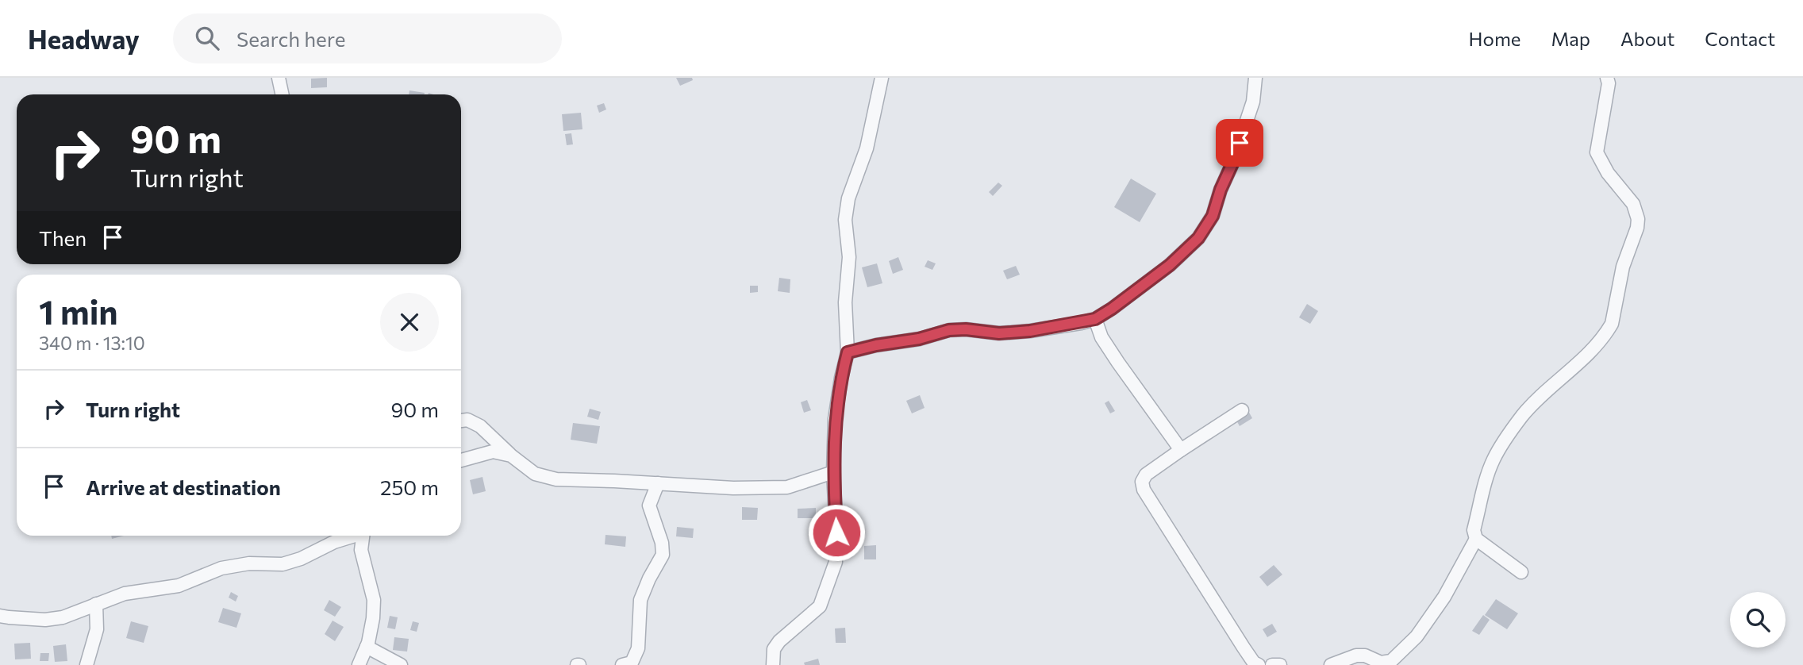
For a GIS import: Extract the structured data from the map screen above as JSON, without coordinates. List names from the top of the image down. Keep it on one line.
{"page":{"header":"Headway","search":"Search here","nav":["Home","Map","About","Contact"],"turn":["90 m","Turn right"],"then":"Then","heading":["1 min","340 m · 13:10"],"list":[{"name":"Turn right","value":"90 m"},{"name":"Arrive at destination","value":"250 m"}]}}
